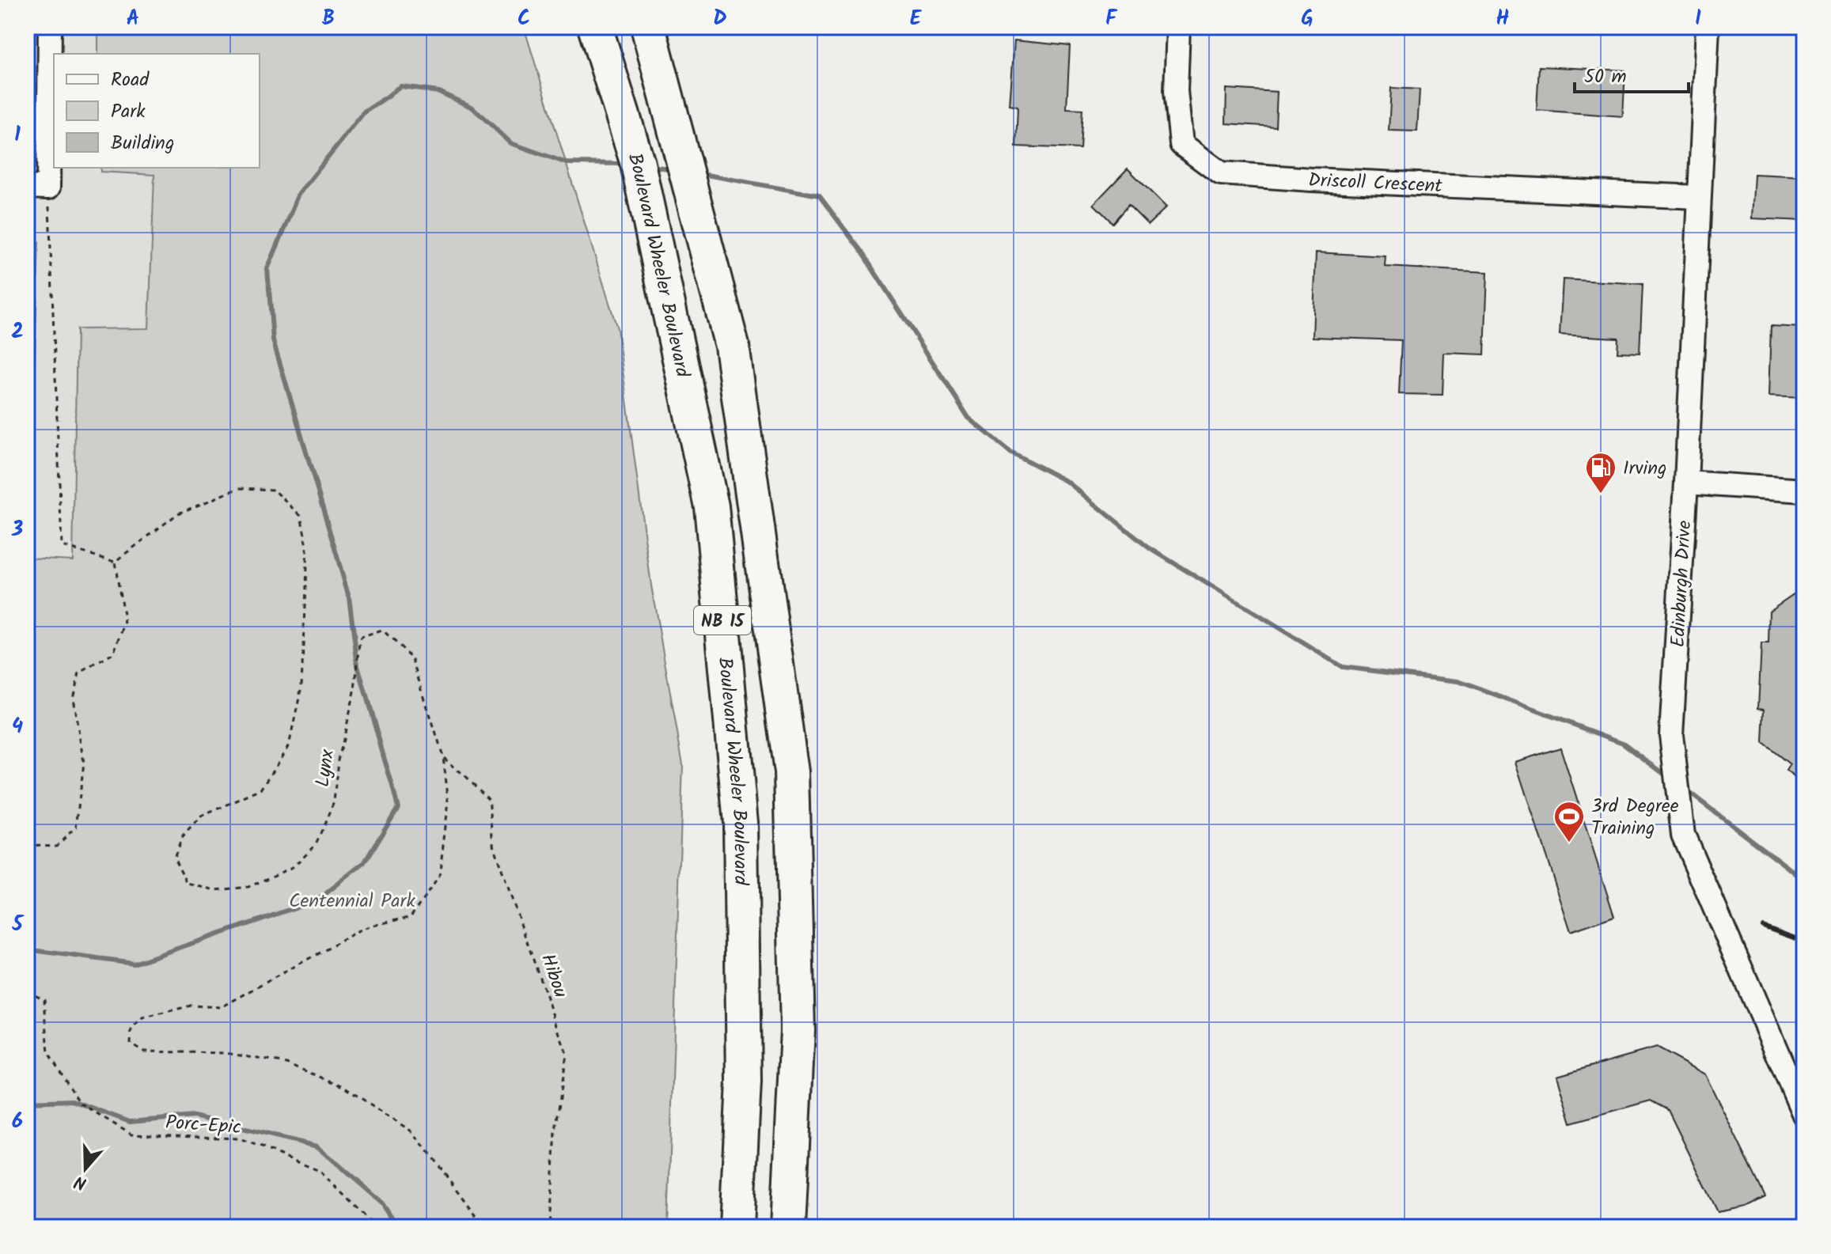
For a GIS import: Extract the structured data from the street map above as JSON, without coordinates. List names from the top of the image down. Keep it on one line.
{"streets":{"highway":["Boulevard Wheeler Boulevard","NB 15"],"street":["Driscoll Crescent","Edinburgh Drive"],"path":["Lynx","Hibou","Porc-Epic"]},"crossings":[["Driscoll Crescent","Edinburgh Drive"],["Lynx","Hibou"]],"parks":["Centennial Park"],"places":{"fuel station":["Irving"],"sports":["3rd Degree Training"]},"legend":["Road","Park","Building"],"scale_bar":"50 m","north":"bottom","grid":{"columns":["A","B","C","D","E","F","G","H","I"],"rows":["1","2","3","4","5","6"]}}
